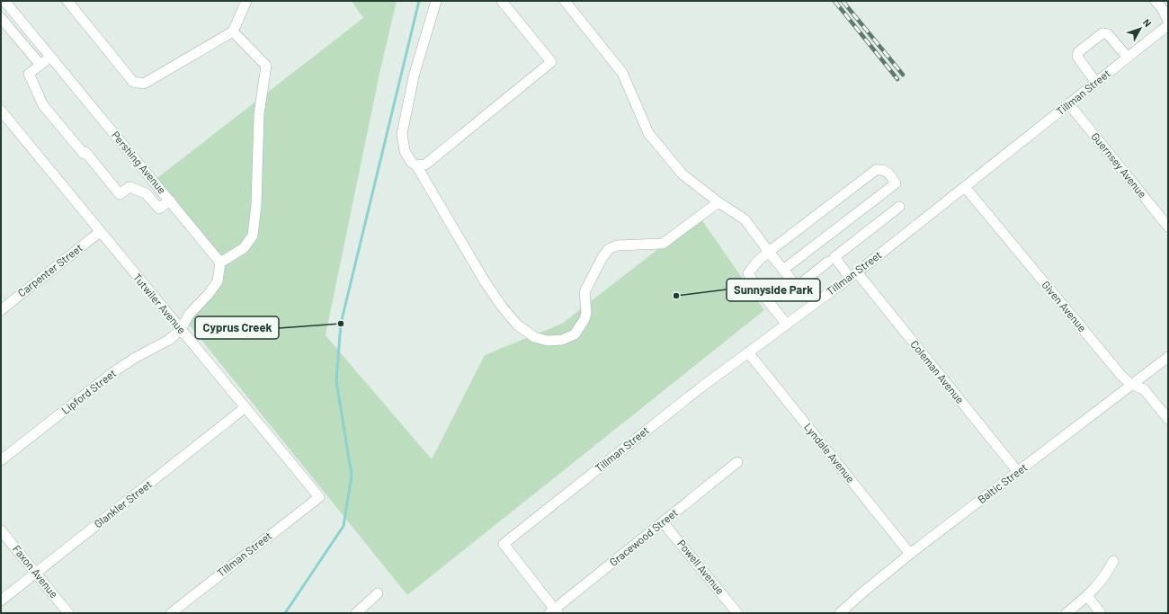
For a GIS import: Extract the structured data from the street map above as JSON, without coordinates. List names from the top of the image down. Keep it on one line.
{"streets":{"street":["Tillman Street","Pershing Avenue","Guernsey Avenue","Carpenter Street","Tutwiler Avenue","Given Avenue","Coleman Avenue","Lipford Street","Lyndale Avenue","Baltic Street","Glankler Street","Gracewood Street","Powell Avenue","Faxon Avenue"]},"crossings":[["Tillman Street","Guernsey Avenue"],["Tillman Street","Tutwiler Avenue"],["Tillman Street","Given Avenue"],["Tillman Street","Coleman Avenue"],["Tillman Street","Lyndale Avenue"],["Tillman Street","Gracewood Street"],["Carpenter Street","Tutwiler Avenue"],["Tutwiler Avenue","Lipford Street"],["Tutwiler Avenue","Glankler Street"],["Given Avenue","Baltic Street"],["Coleman Avenue","Baltic Street"],["Lyndale Avenue","Baltic Street"],["Glankler Street","Faxon Avenue"],["Gracewood Street","Powell Avenue"]],"places":["Sunnyside Park","Cyprus Creek"],"north":"top right"}
